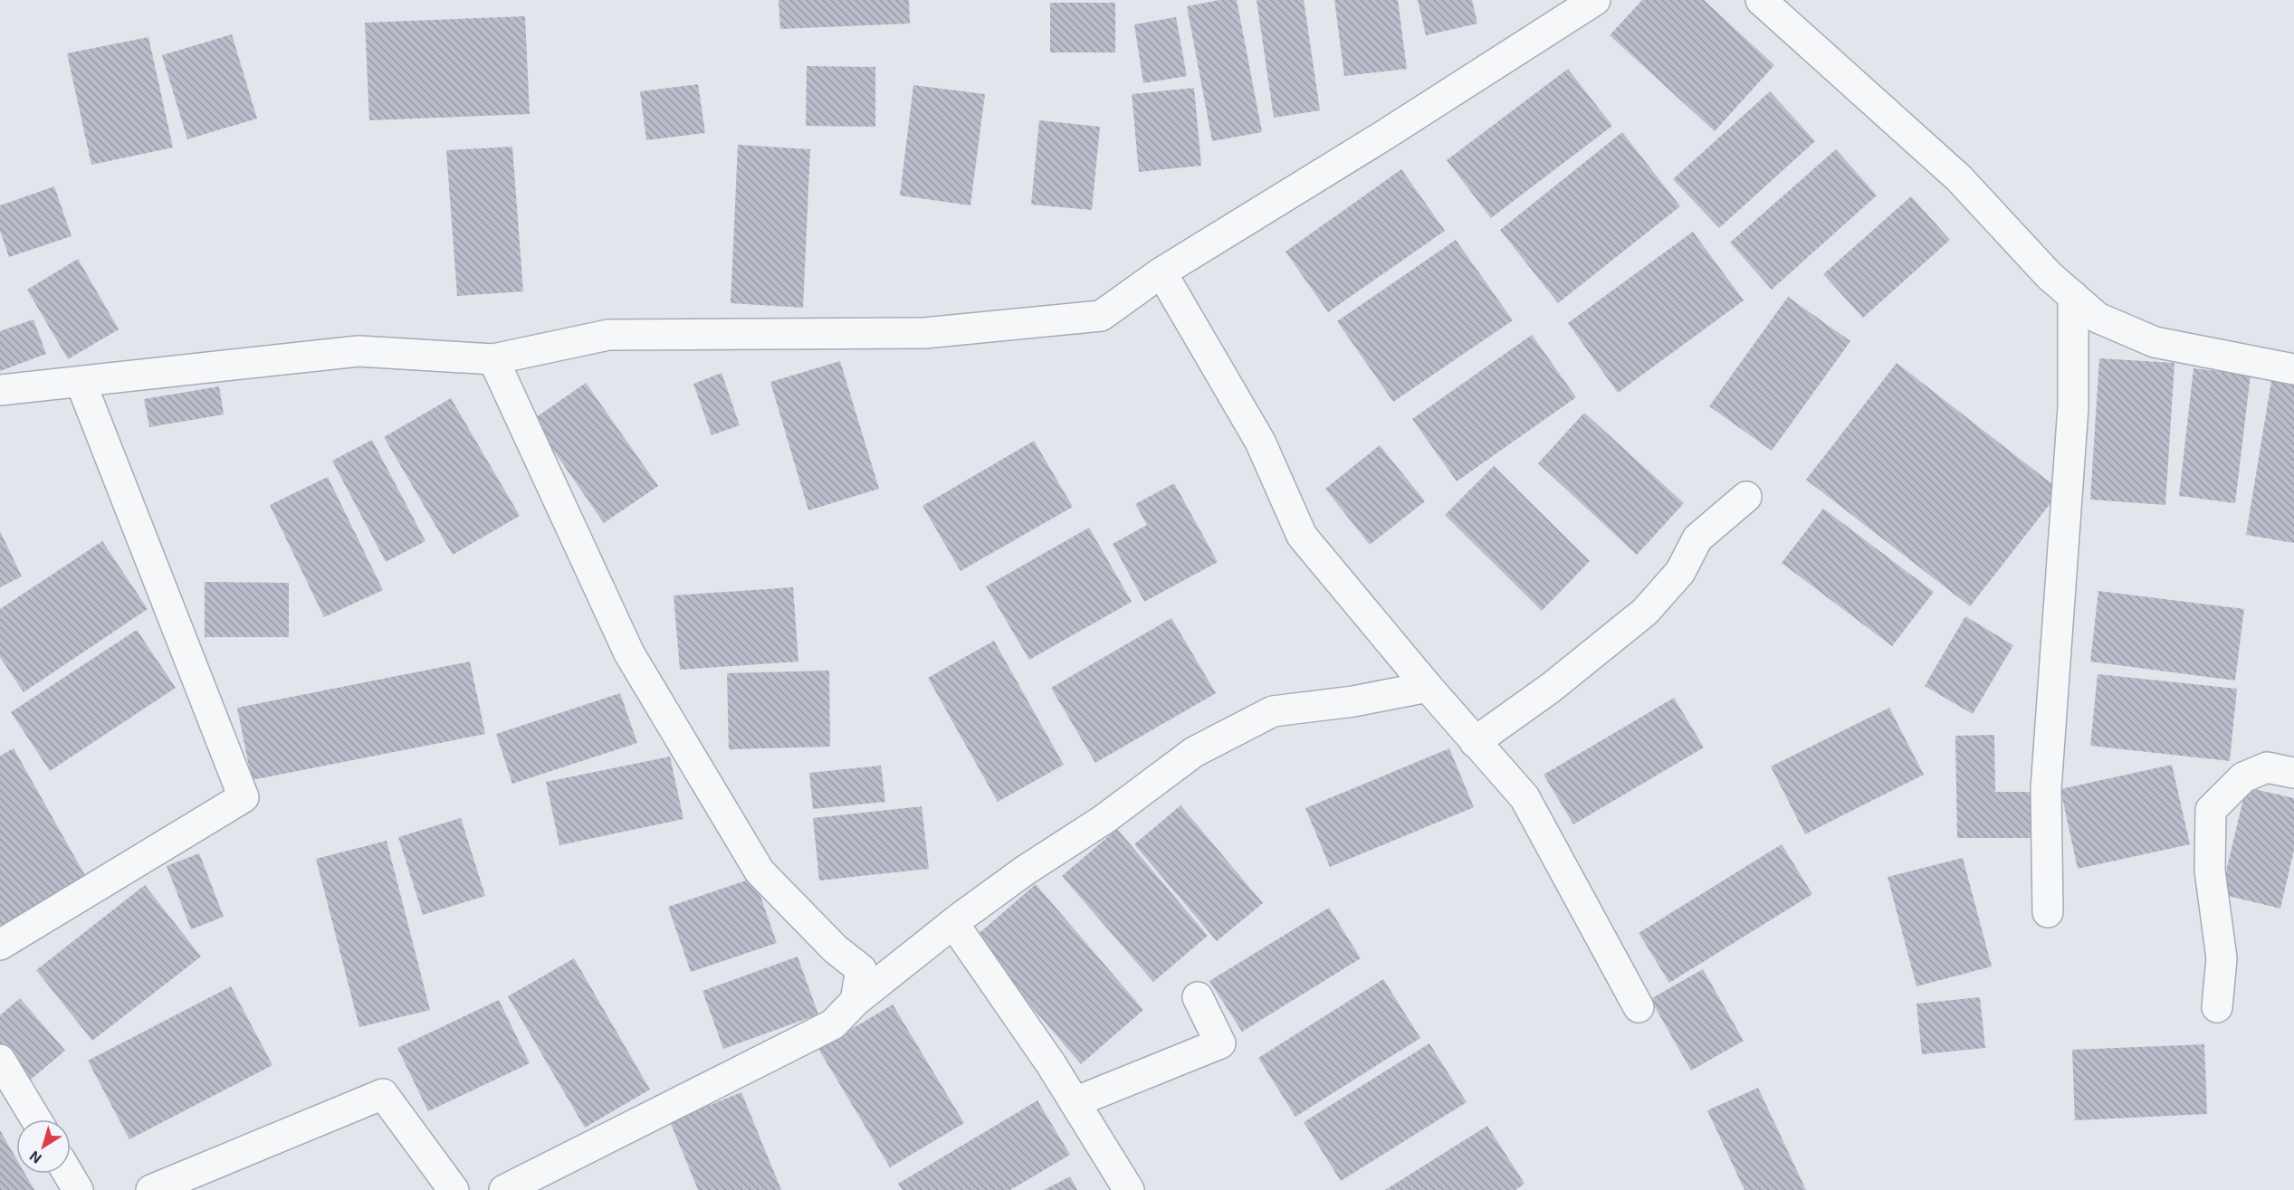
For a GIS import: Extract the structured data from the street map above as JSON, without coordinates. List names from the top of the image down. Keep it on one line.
{"north":"bottom left"}
